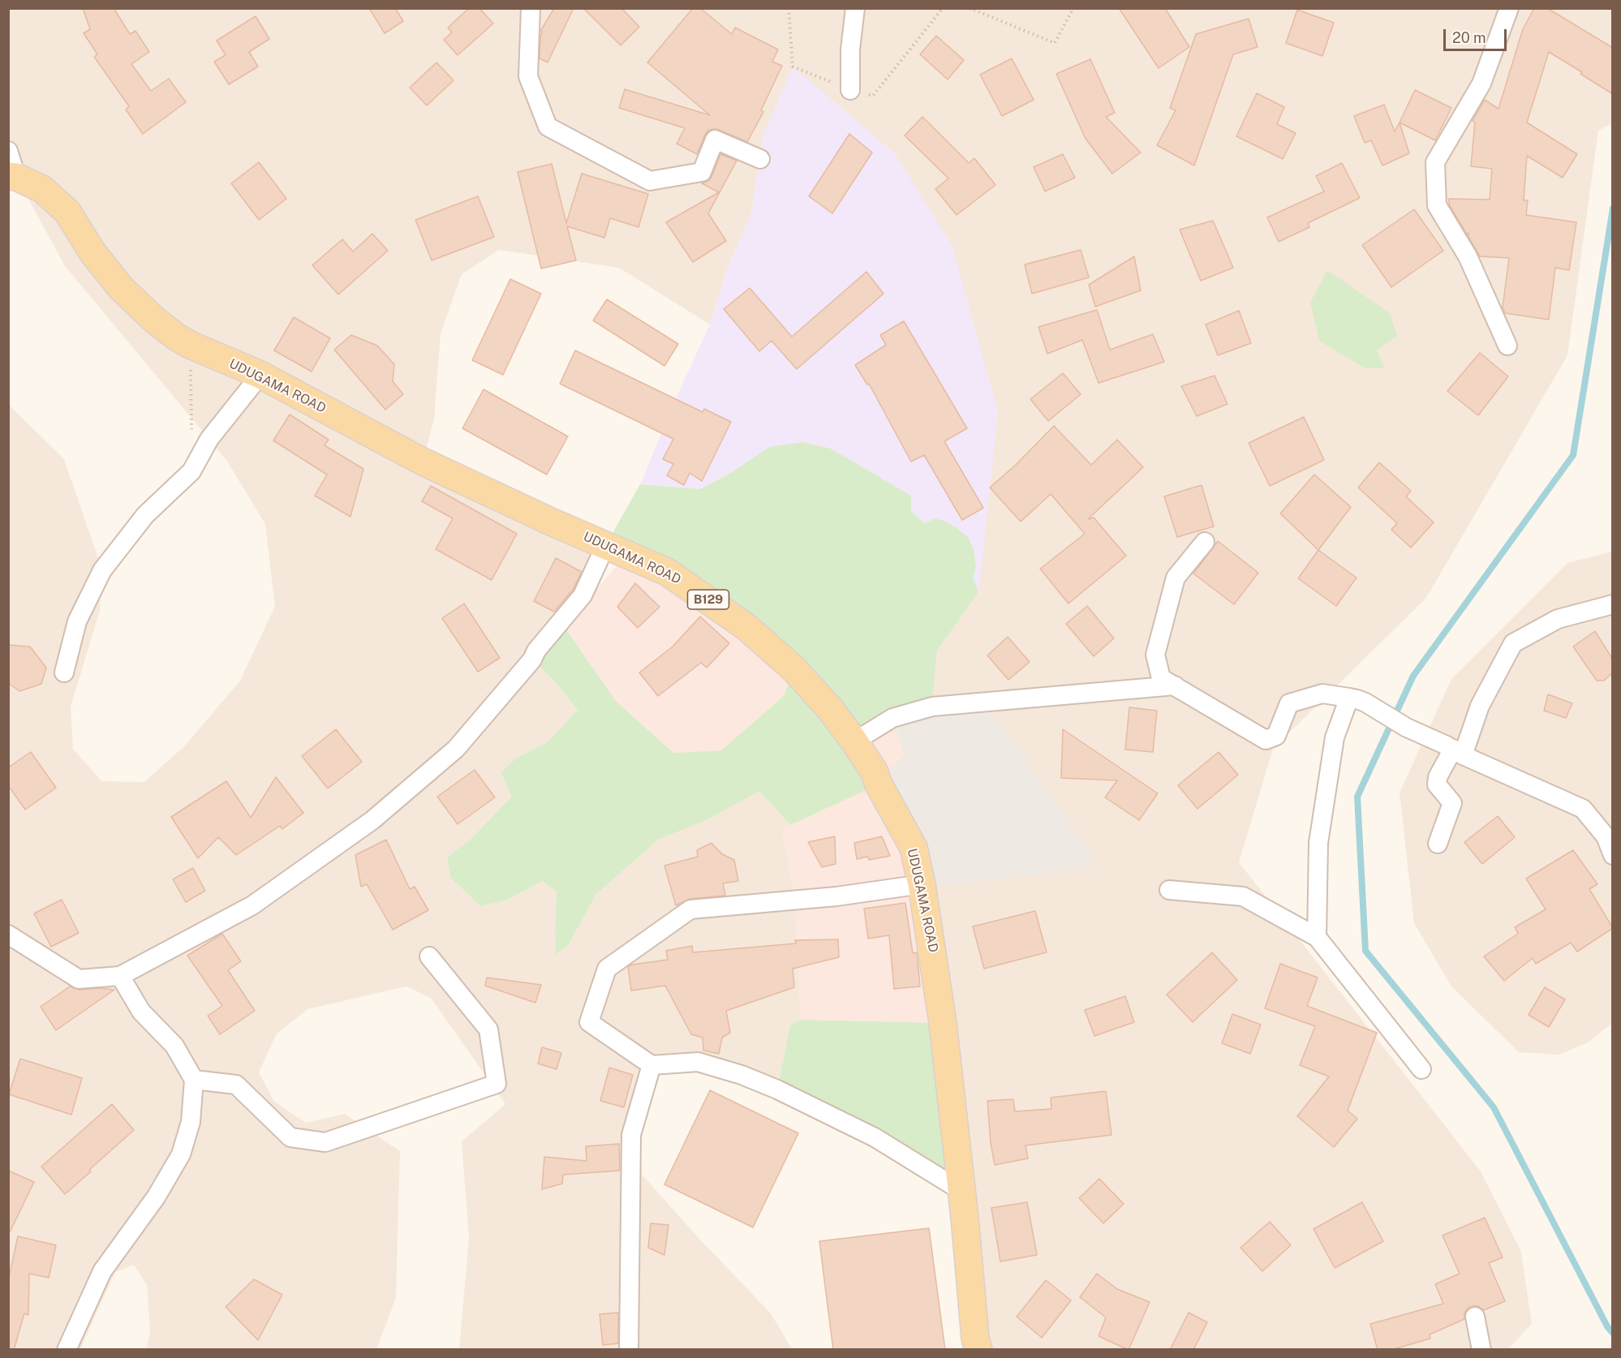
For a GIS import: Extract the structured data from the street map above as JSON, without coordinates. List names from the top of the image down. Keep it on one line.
{"streets":{"main road":["UDUGAMA ROAD","B129"]},"scale_bar":"20 m"}
